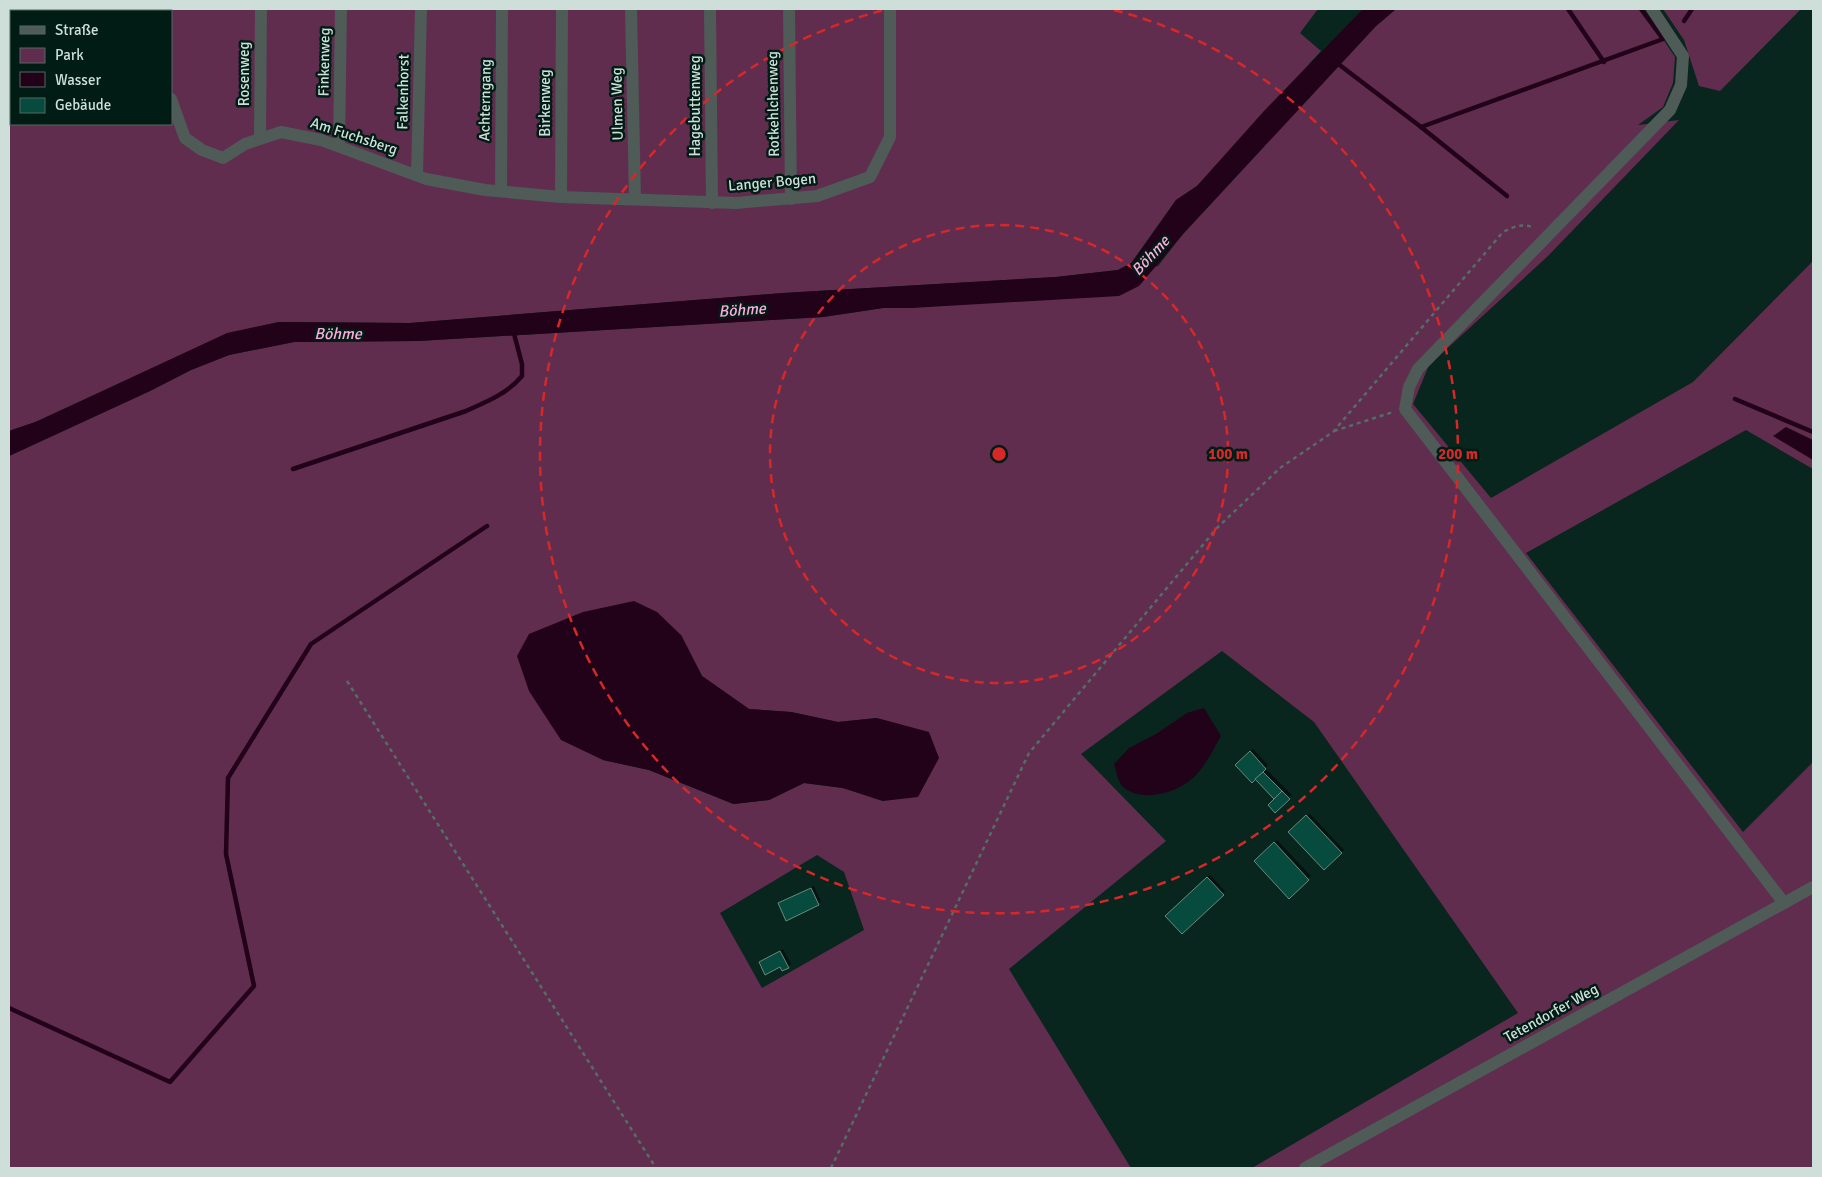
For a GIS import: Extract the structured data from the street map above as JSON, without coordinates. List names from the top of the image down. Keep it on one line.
{"streets":{"street":["Finkenweg","Rosenweg","Falkenhorst","Achterngang","Birkenweg","Ulmen Weg","Rotkehlchenweg","Hagebuttenweg","Am Fuchsberg","Langer Bogen","Tetendorfer Weg"]},"crossings":[["Finkenweg","Am Fuchsberg"],["Rosenweg","Am Fuchsberg"],["Falkenhorst","Am Fuchsberg"],["Achterngang","Am Fuchsberg"],["Birkenweg","Am Fuchsberg"],["Birkenweg","Langer Bogen"],["Ulmen Weg","Langer Bogen"],["Rotkehlchenweg","Langer Bogen"],["Hagebuttenweg","Langer Bogen"],["Am Fuchsberg","Langer Bogen"]],"water":["Böhme"],"legend":["Straße","Park","Wasser","Gebäude"],"rings":["100 m","200 m"]}
